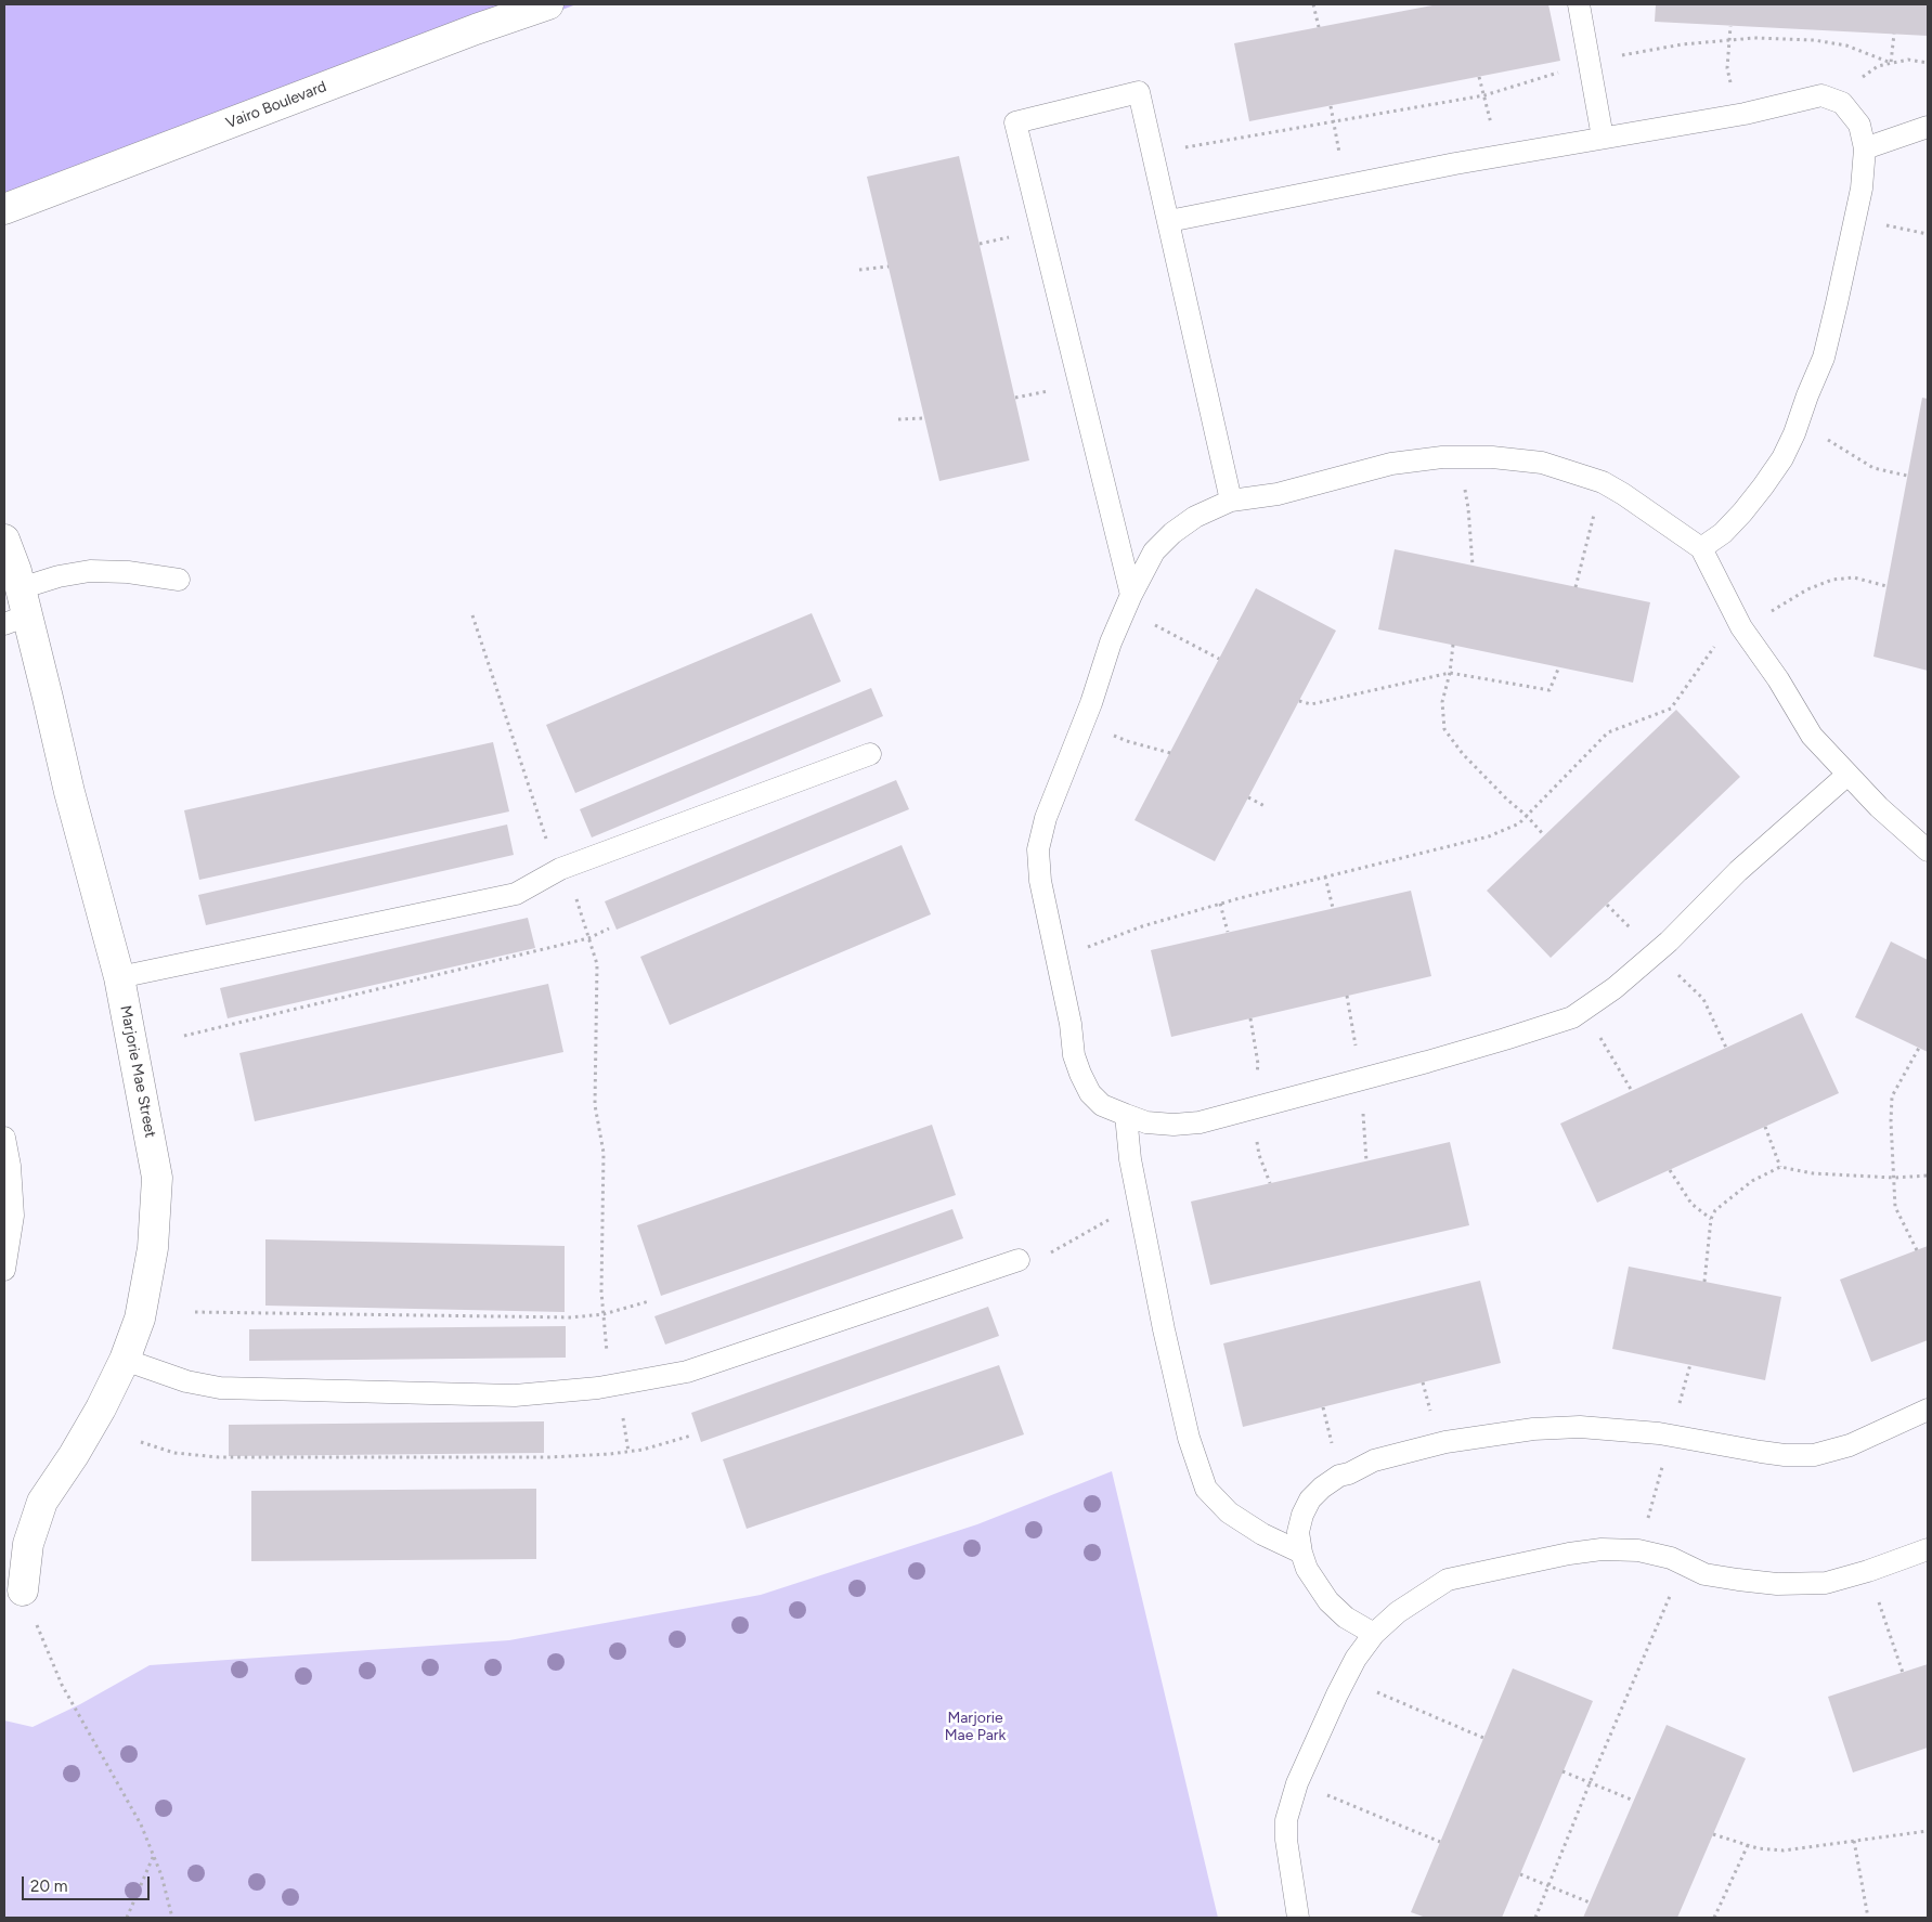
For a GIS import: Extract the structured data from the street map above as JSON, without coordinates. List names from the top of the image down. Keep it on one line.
{"streets":{"street":["Vairo Boulevard","Marjorie Mae Street"]},"parks":["Marjorie Mae Park"],"scale_bar":"20 m"}
